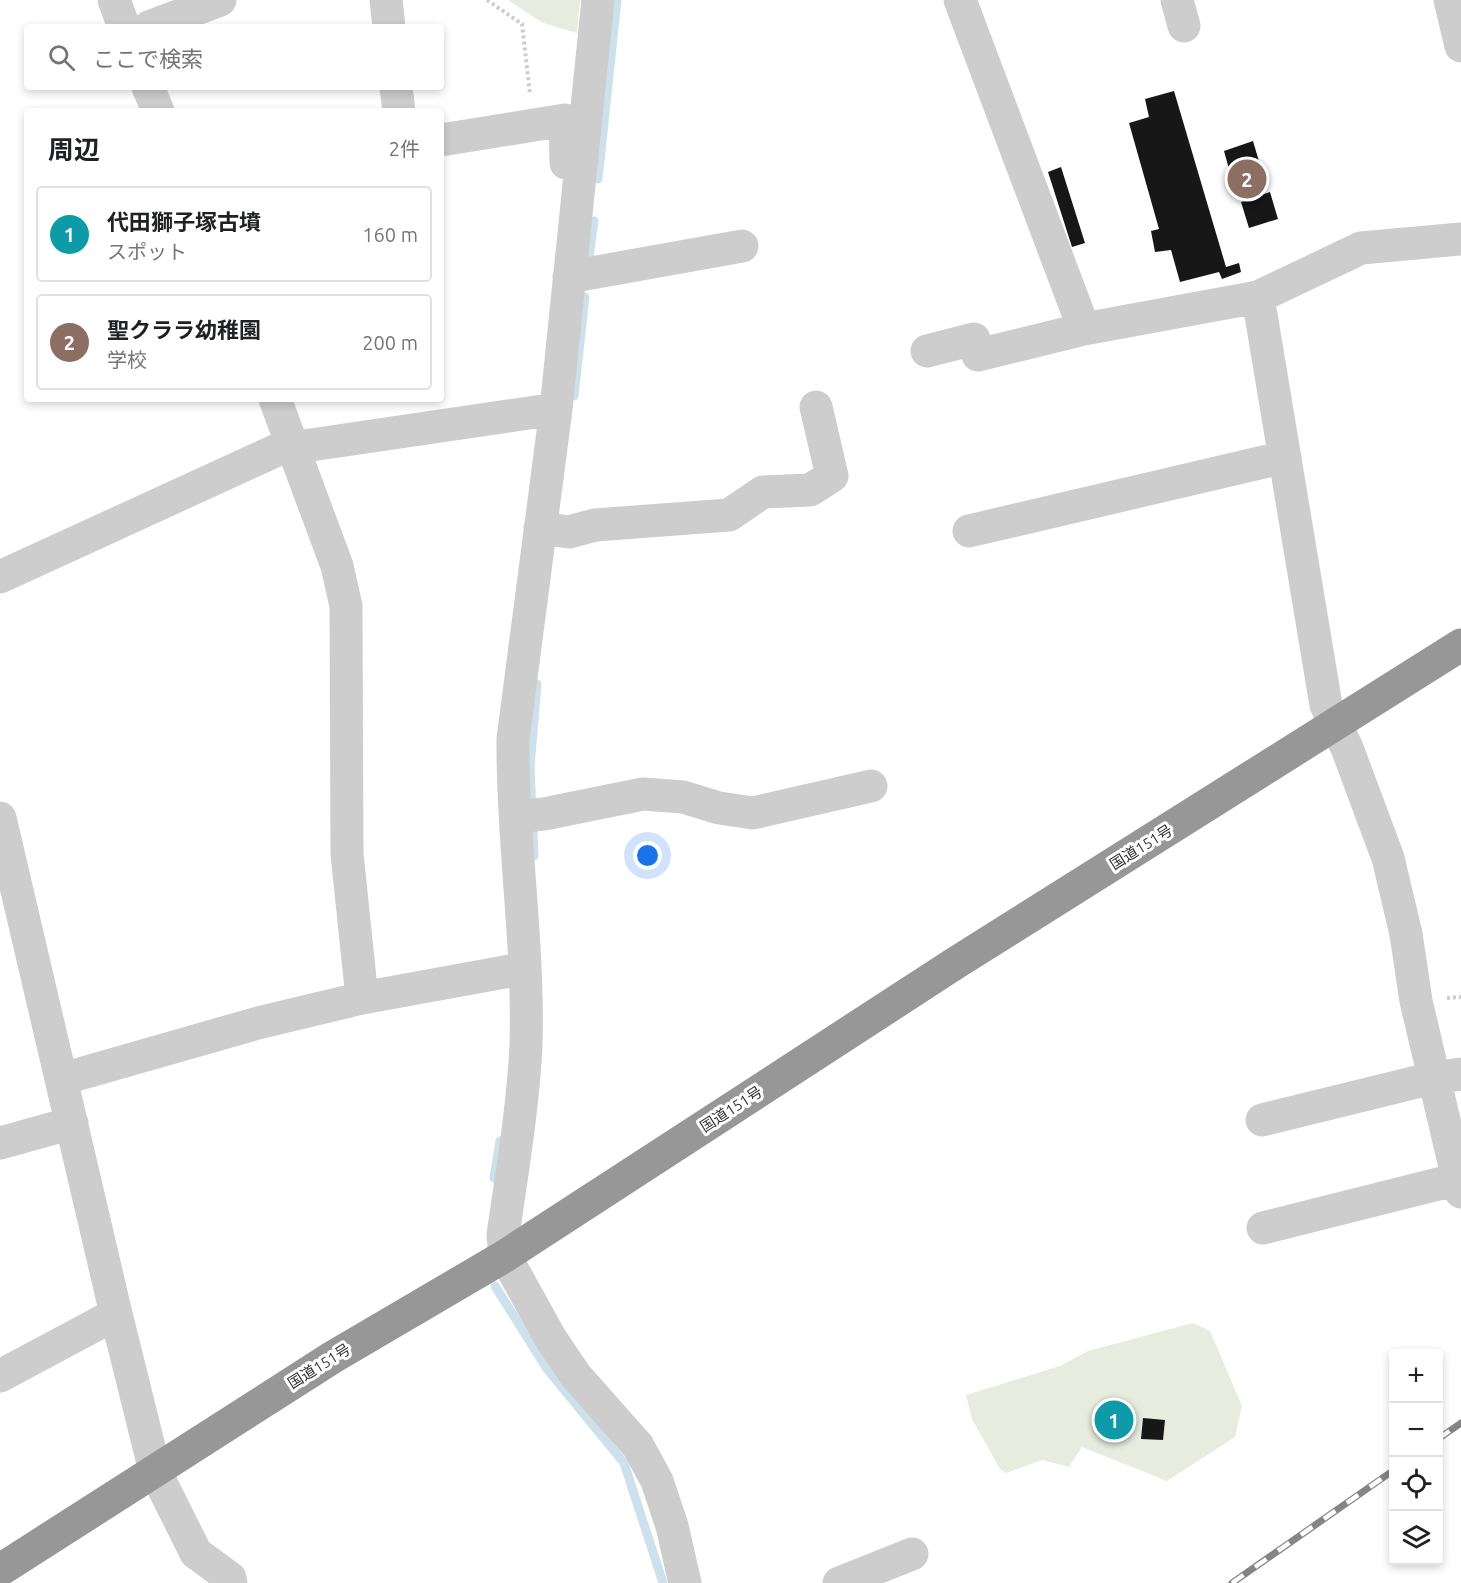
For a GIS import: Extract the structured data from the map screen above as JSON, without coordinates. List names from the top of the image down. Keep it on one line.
{"streets":{"highway":["国道151号"]},"page":{"search":"ここで検索","heading":["周辺","2件"],"pins":["2","1"],"list":[{"mark":"1","name":"代田獅子塚古墳","note":"スポット","value":"160 m"},{"mark":"2","name":"聖クララ幼稚園","note":"学校","value":"200 m"}],"map_buttons":["+","−"]}}
